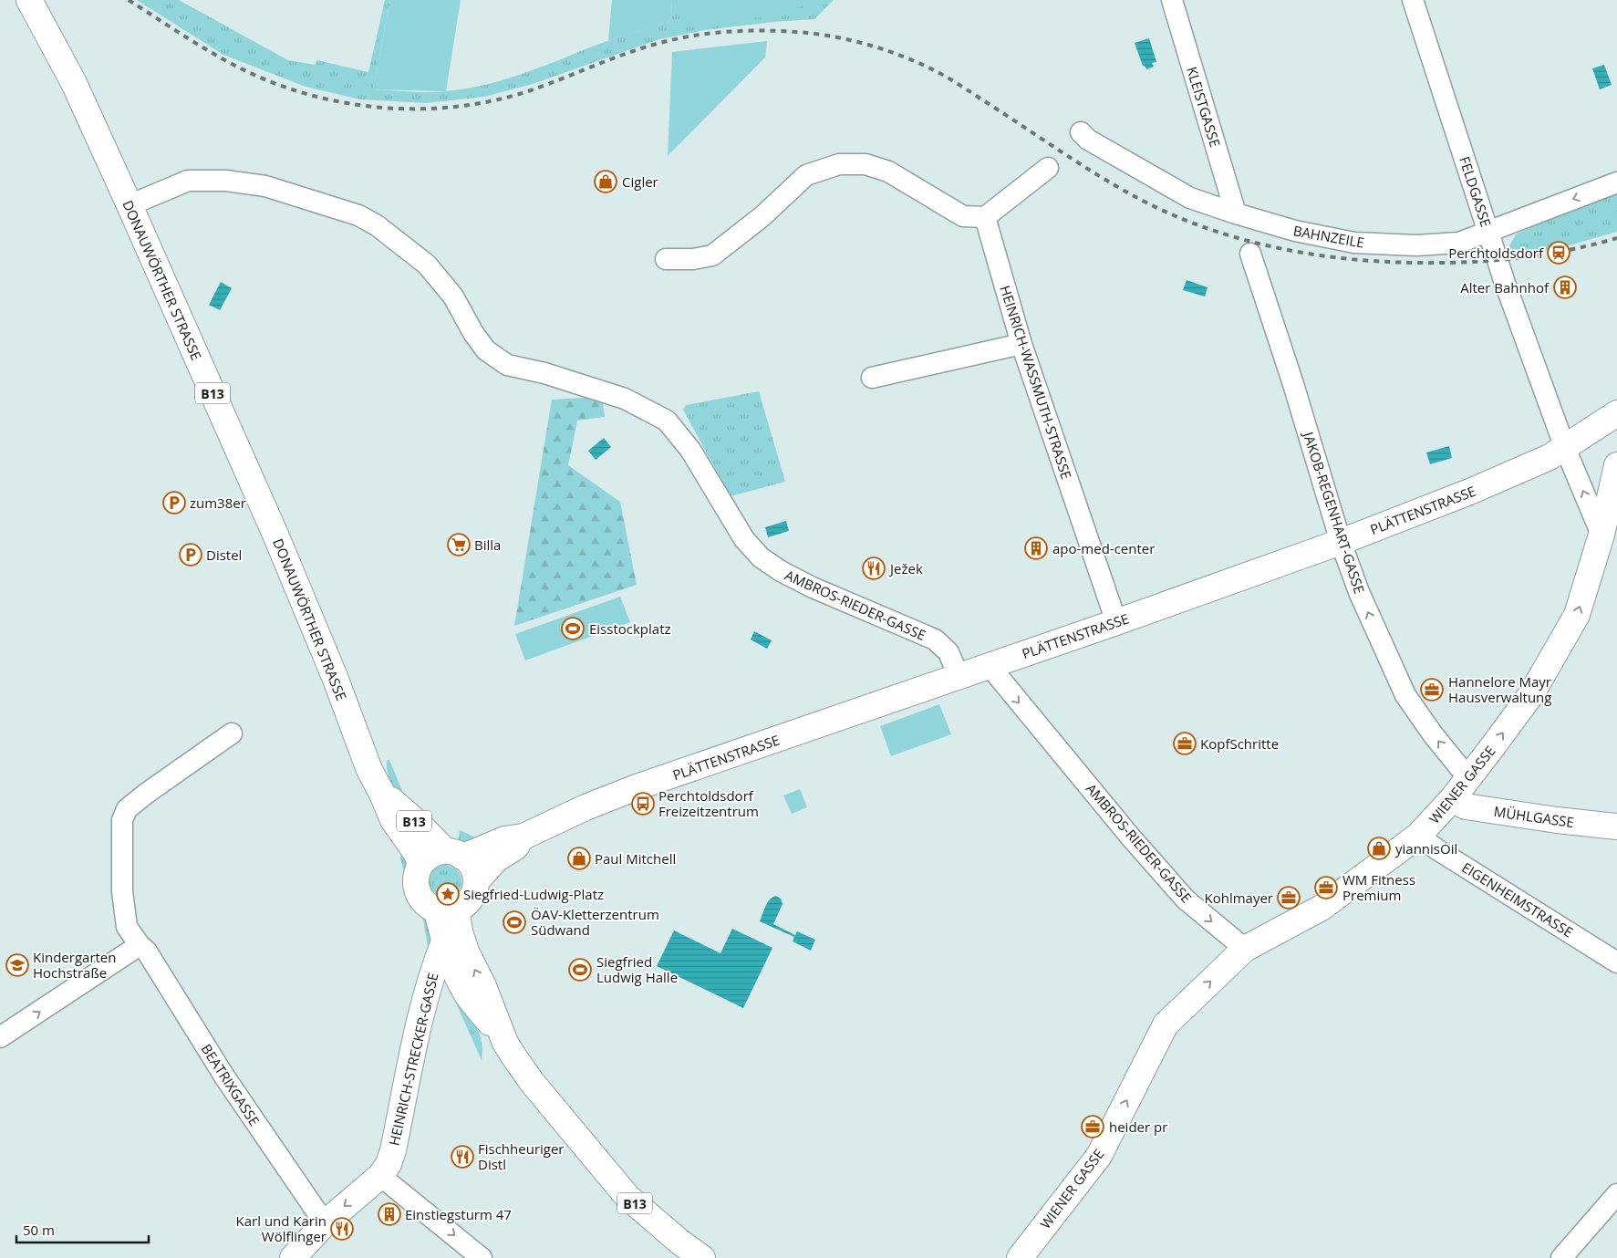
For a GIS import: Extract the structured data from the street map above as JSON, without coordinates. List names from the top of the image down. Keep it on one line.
{"streets":{"main road":["DONAUWÖRTHER STRASSE","B13","PLÄTTENSTRASSE","WIENER GASSE","MÜHLGASSE","HEINRICH-STRECKER-GASSE"],"street":["KLEISTGASSE","FELDGASSE","BAHNZEILE","HEINRICH-WASSMUTH-STRASSE","JAKOB-REGENHART-GASSE","AMBROS-RIEDER-GASSE","EIGENHEIMSTRASSE","BEATRIXGASSE"]},"crossings":[["KLEISTGASSE","BAHNZEILE"],["FELDGASSE","BAHNZEILE"],["FELDGASSE","PLÄTTENSTRASSE"],["FELDGASSE","WIENER GASSE"],["DONAUWÖRTHER STRASSE","B13"],["DONAUWÖRTHER STRASSE","PLÄTTENSTRASSE"],["DONAUWÖRTHER STRASSE","AMBROS-RIEDER-GASSE"],["HEINRICH-WASSMUTH-STRASSE","PLÄTTENSTRASSE"],["B13","PLÄTTENSTRASSE"],["B13","HEINRICH-STRECKER-GASSE"],["PLÄTTENSTRASSE","JAKOB-REGENHART-GASSE"],["PLÄTTENSTRASSE","AMBROS-RIEDER-GASSE"],["JAKOB-REGENHART-GASSE","WIENER GASSE"],["AMBROS-RIEDER-GASSE","WIENER GASSE"],["WIENER GASSE","MÜHLGASSE"],["WIENER GASSE","EIGENHEIMSTRASSE"]],"one_way":["JAKOB-REGENHART-GASSE","WIENER GASSE"],"places":{"shop":["Cigler","yiannisOil","Paul Mitchell"],"station":["Perchtoldsdorf"],"building":["Alter Bahnhof","apo-med-center","Einstiegsturm 47"],"parking":["zum38er","Distel"],"supermarket":["Billa"],"restaurant":["Ježek","Fischheuriger Distl","Karl und Karin Wölflinger"],"sports":["Eisstockplatz","ÖAV-Kletterzentrum Südwand","Siegfried Ludwig Halle"],"office":["Hannelore Mayr Hausverwaltung","KopfSchritte","WM Fitness Premium","Kohlmayer","heider pr"],"bus stop":["Perchtoldsdorf Freizeitzentrum"],"place":["Siegfried-Ludwig-Platz"],"school or university":["Kindergarten Hochstraße"]},"scale_bar":"50 m"}
